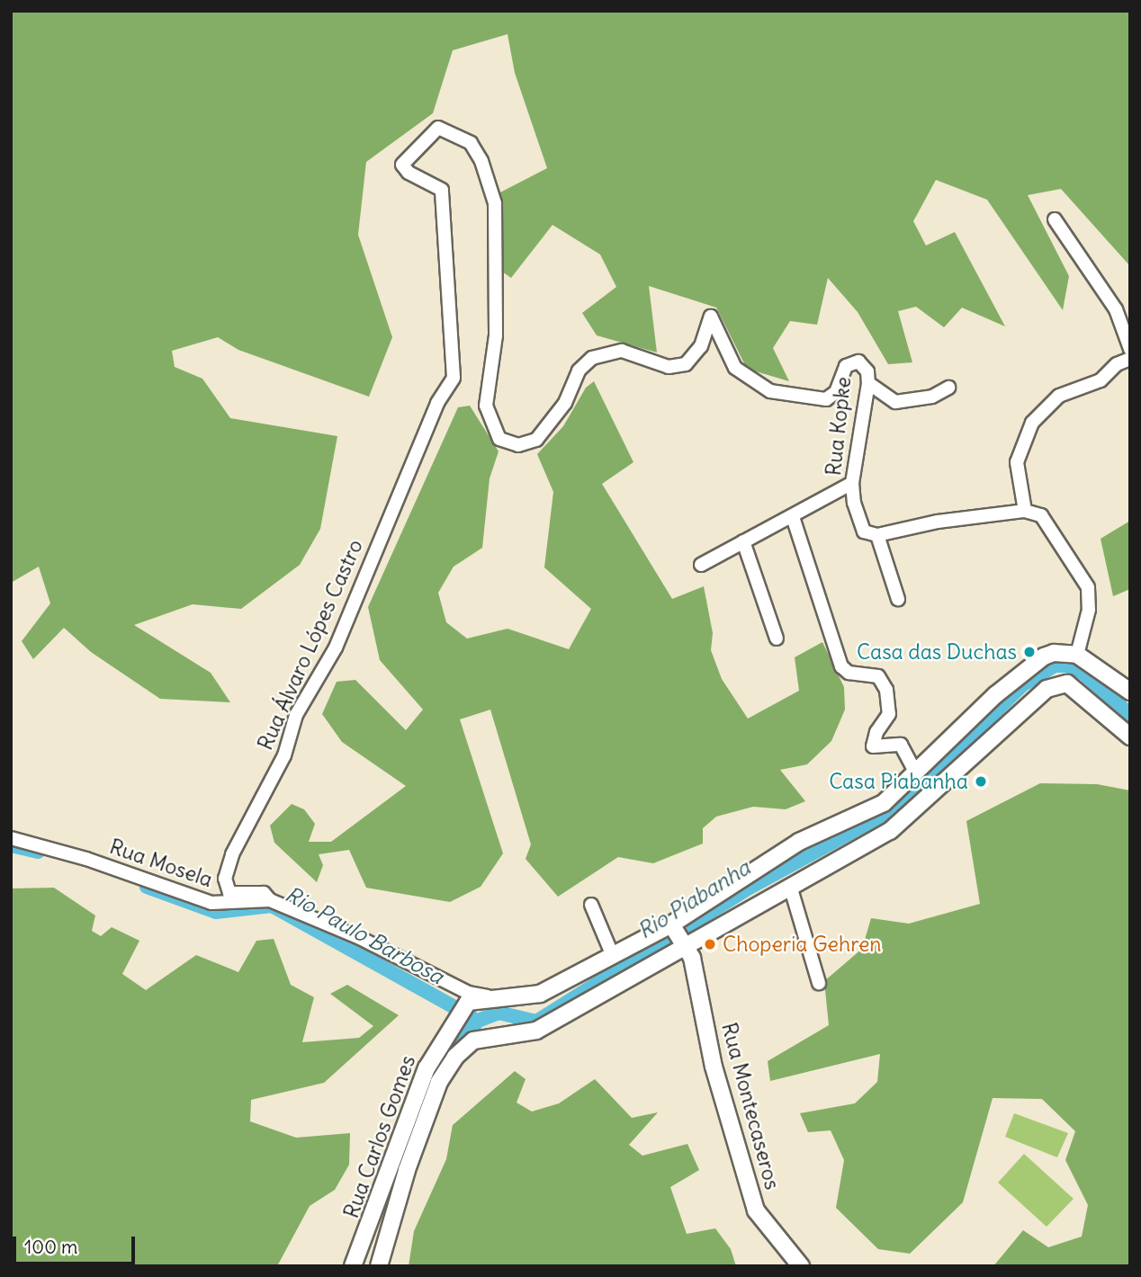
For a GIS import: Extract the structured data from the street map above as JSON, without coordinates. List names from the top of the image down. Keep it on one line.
{"streets":{"main road":["Rua Montecaseros","Rua Carlos Gomes"],"street":["Rua Kopke","Rua Álvaro Lópes Castro","Rua Mosela"]},"crossings":[["Rua Kopke","Rua Álvaro Lópes Castro"],["Rua Álvaro Lópes Castro","Rua Mosela"],["Rua Mosela","Rua Carlos Gomes"]],"water":["Rio Piabanha","Rio Paulo Barbosa"],"places":["Casa das Duchas","Casa Piabanha","Choperia Gehren"],"scale_bar":"100 m"}
